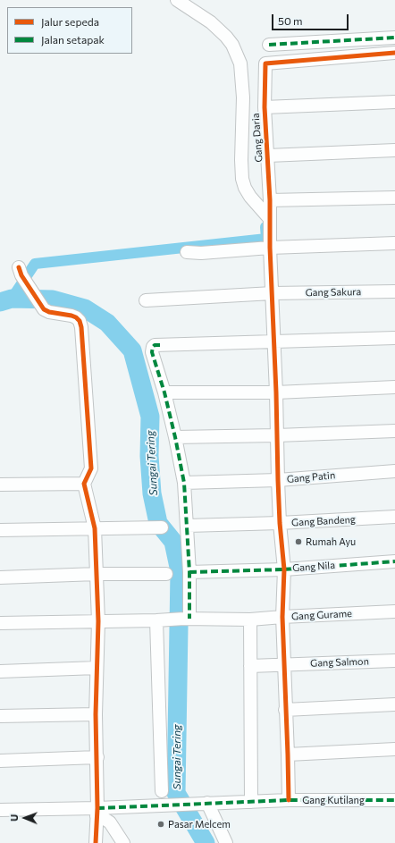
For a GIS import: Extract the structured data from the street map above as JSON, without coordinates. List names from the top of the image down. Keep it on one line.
{"streets":{"street":["Gang Daria","Gang Sakura","Gang Patin","Gang Bandeng","Gang Nila","Gang Gurame","Gang Salmon","Gang Kutilang"]},"crossings":[["Gang Daria","Gang Sakura"],["Gang Daria","Gang Patin"],["Gang Daria","Gang Bandeng"],["Gang Daria","Gang Nila"],["Gang Daria","Gang Gurame"],["Gang Daria","Gang Salmon"],["Gang Daria","Gang Kutilang"]],"water":["Sungai Tering"],"places":["Rumah Ayu","Pasar Melcem"],"legend":["Jalur sepeda","Jalan setapak"],"scale_bar":"50 m","north":"left"}
